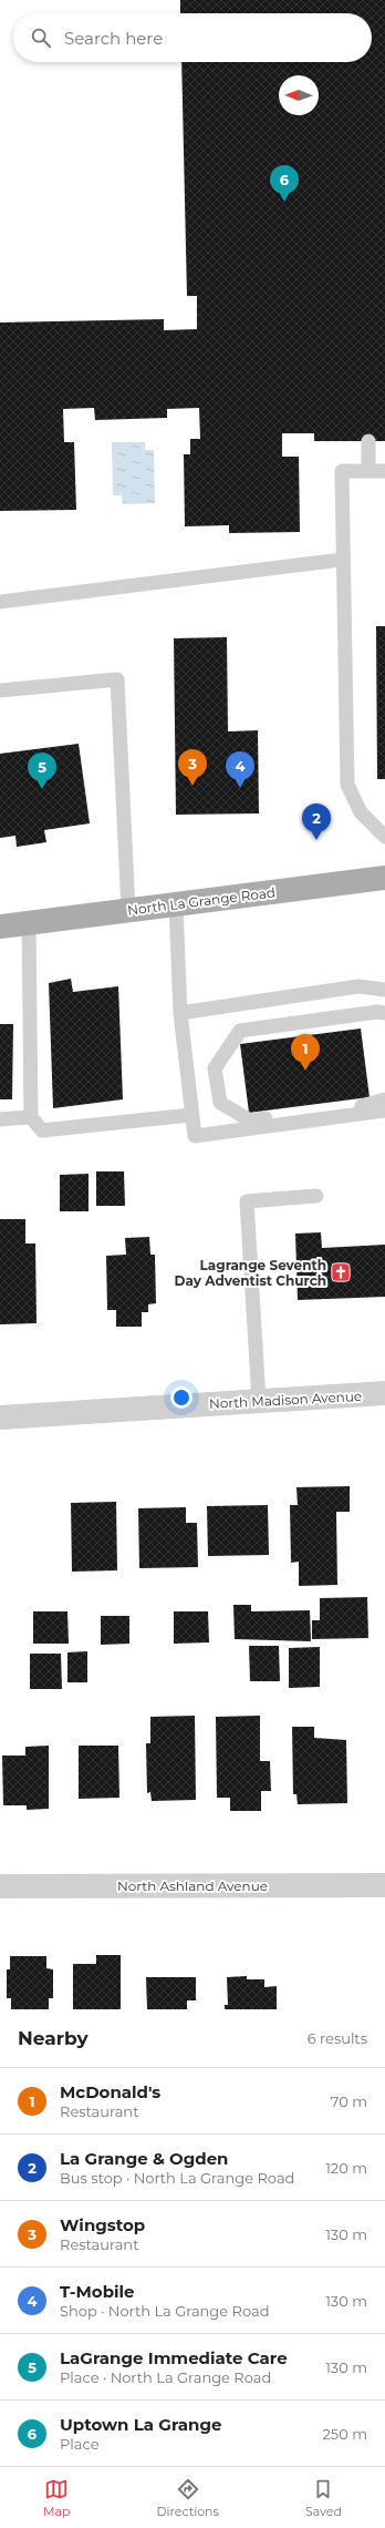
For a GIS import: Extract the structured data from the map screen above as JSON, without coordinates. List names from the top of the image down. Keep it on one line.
{"streets":{"main road":["North La Grange Road"],"street":["North Madison Avenue","North Ashland Avenue"]},"places":{"church":["Lagrange Seventh Day Adventist Church"]},"north":"left","page":{"search":"Search here","pins":["6","3","4","5","2","1"],"heading":["Nearby","6 results"],"list":[{"mark":"1","name":"McDonald's","note":"Restaurant","value":"70 m"},{"mark":"2","name":"La Grange & Ogden","note":"Bus stop · North La Grange Road","value":"120 m"},{"mark":"3","name":"Wingstop","note":"Restaurant","value":"130 m"},{"mark":"4","name":"T-Mobile","note":"Shop · North La Grange Road","value":"130 m"},{"mark":"5","name":"LaGrange Immediate Care","note":"Place · North La Grange Road","value":"130 m"},{"mark":"6","name":"Uptown La Grange","note":"Place","value":"250 m"}],"nav":["Map","Directions","Saved"]}}
